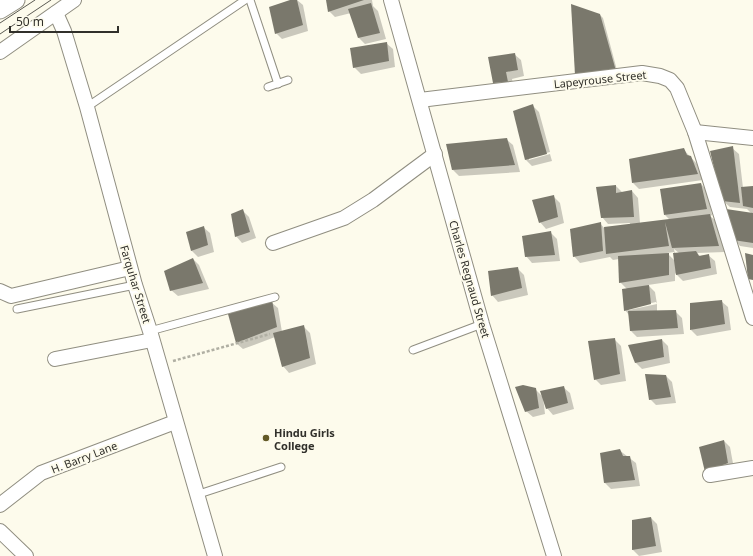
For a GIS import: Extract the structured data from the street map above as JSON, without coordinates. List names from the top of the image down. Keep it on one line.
{"streets":{"street":["Lapeyrouse Street","Charles Regnaud Street","Farquhar Street","H. Barry Lane"]},"crossings":[["Lapeyrouse Street","Charles Regnaud Street"],["Farquhar Street","H. Barry Lane"]],"places":["Hindu Girls College"],"scale_bar":"50 m"}
